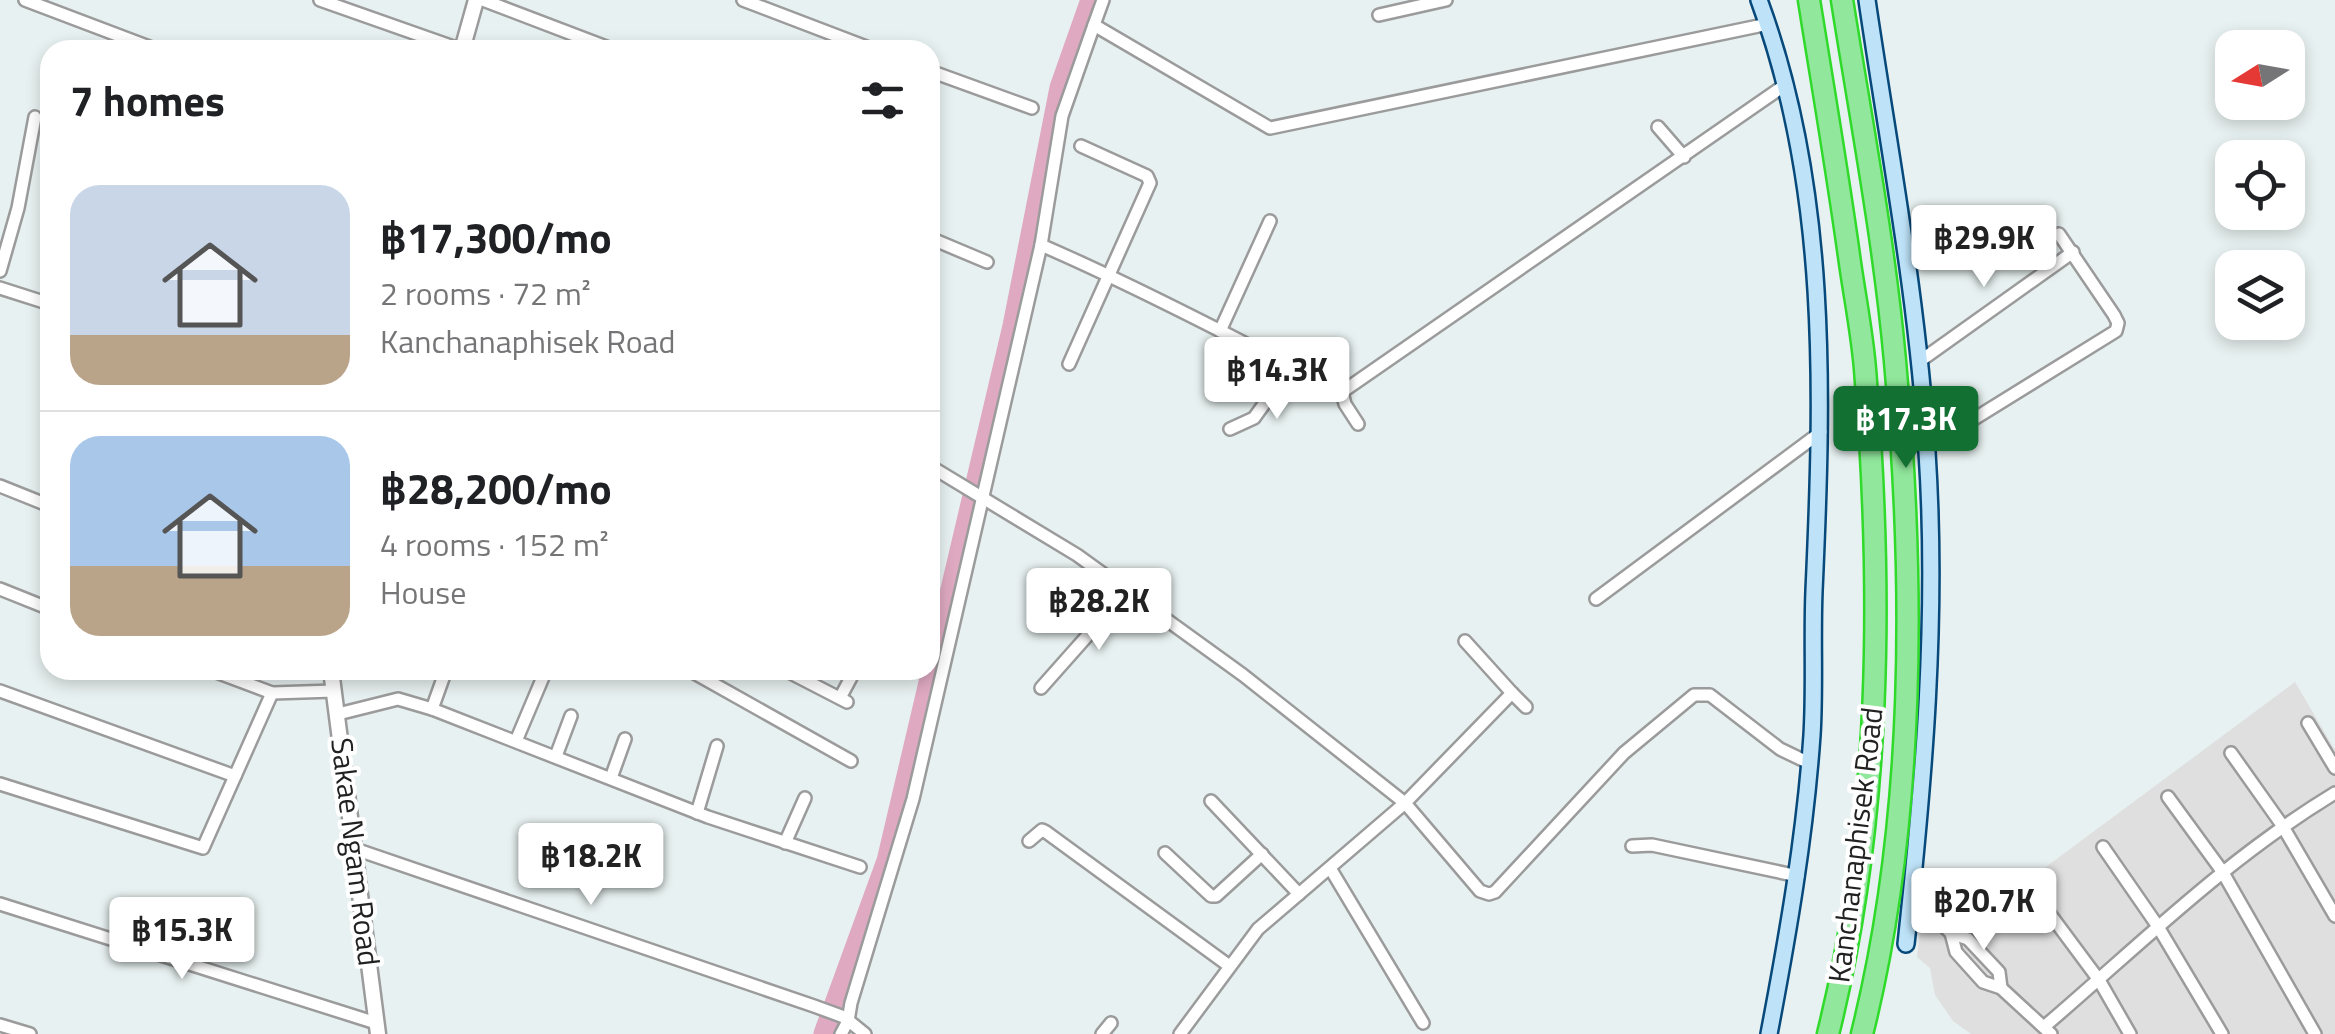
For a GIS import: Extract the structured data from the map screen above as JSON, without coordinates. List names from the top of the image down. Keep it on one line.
{"streets":{"highway":["Kanchanaphisek Road"],"street":["Sakae Ngam Road"]},"north":"left","page":{"heading":"7 homes","list":[{"name":"฿17,300/mo","note":"2 rooms · 72 m² · Kanchanaphisek Road"},{"name":"฿28,200/mo","note":"4 rooms · 152 m² · House"}],"price":["฿29.9K","฿14.3K","฿17.3K","฿28.2K","฿18.2K","฿20.7K","฿15.3K"]}}
